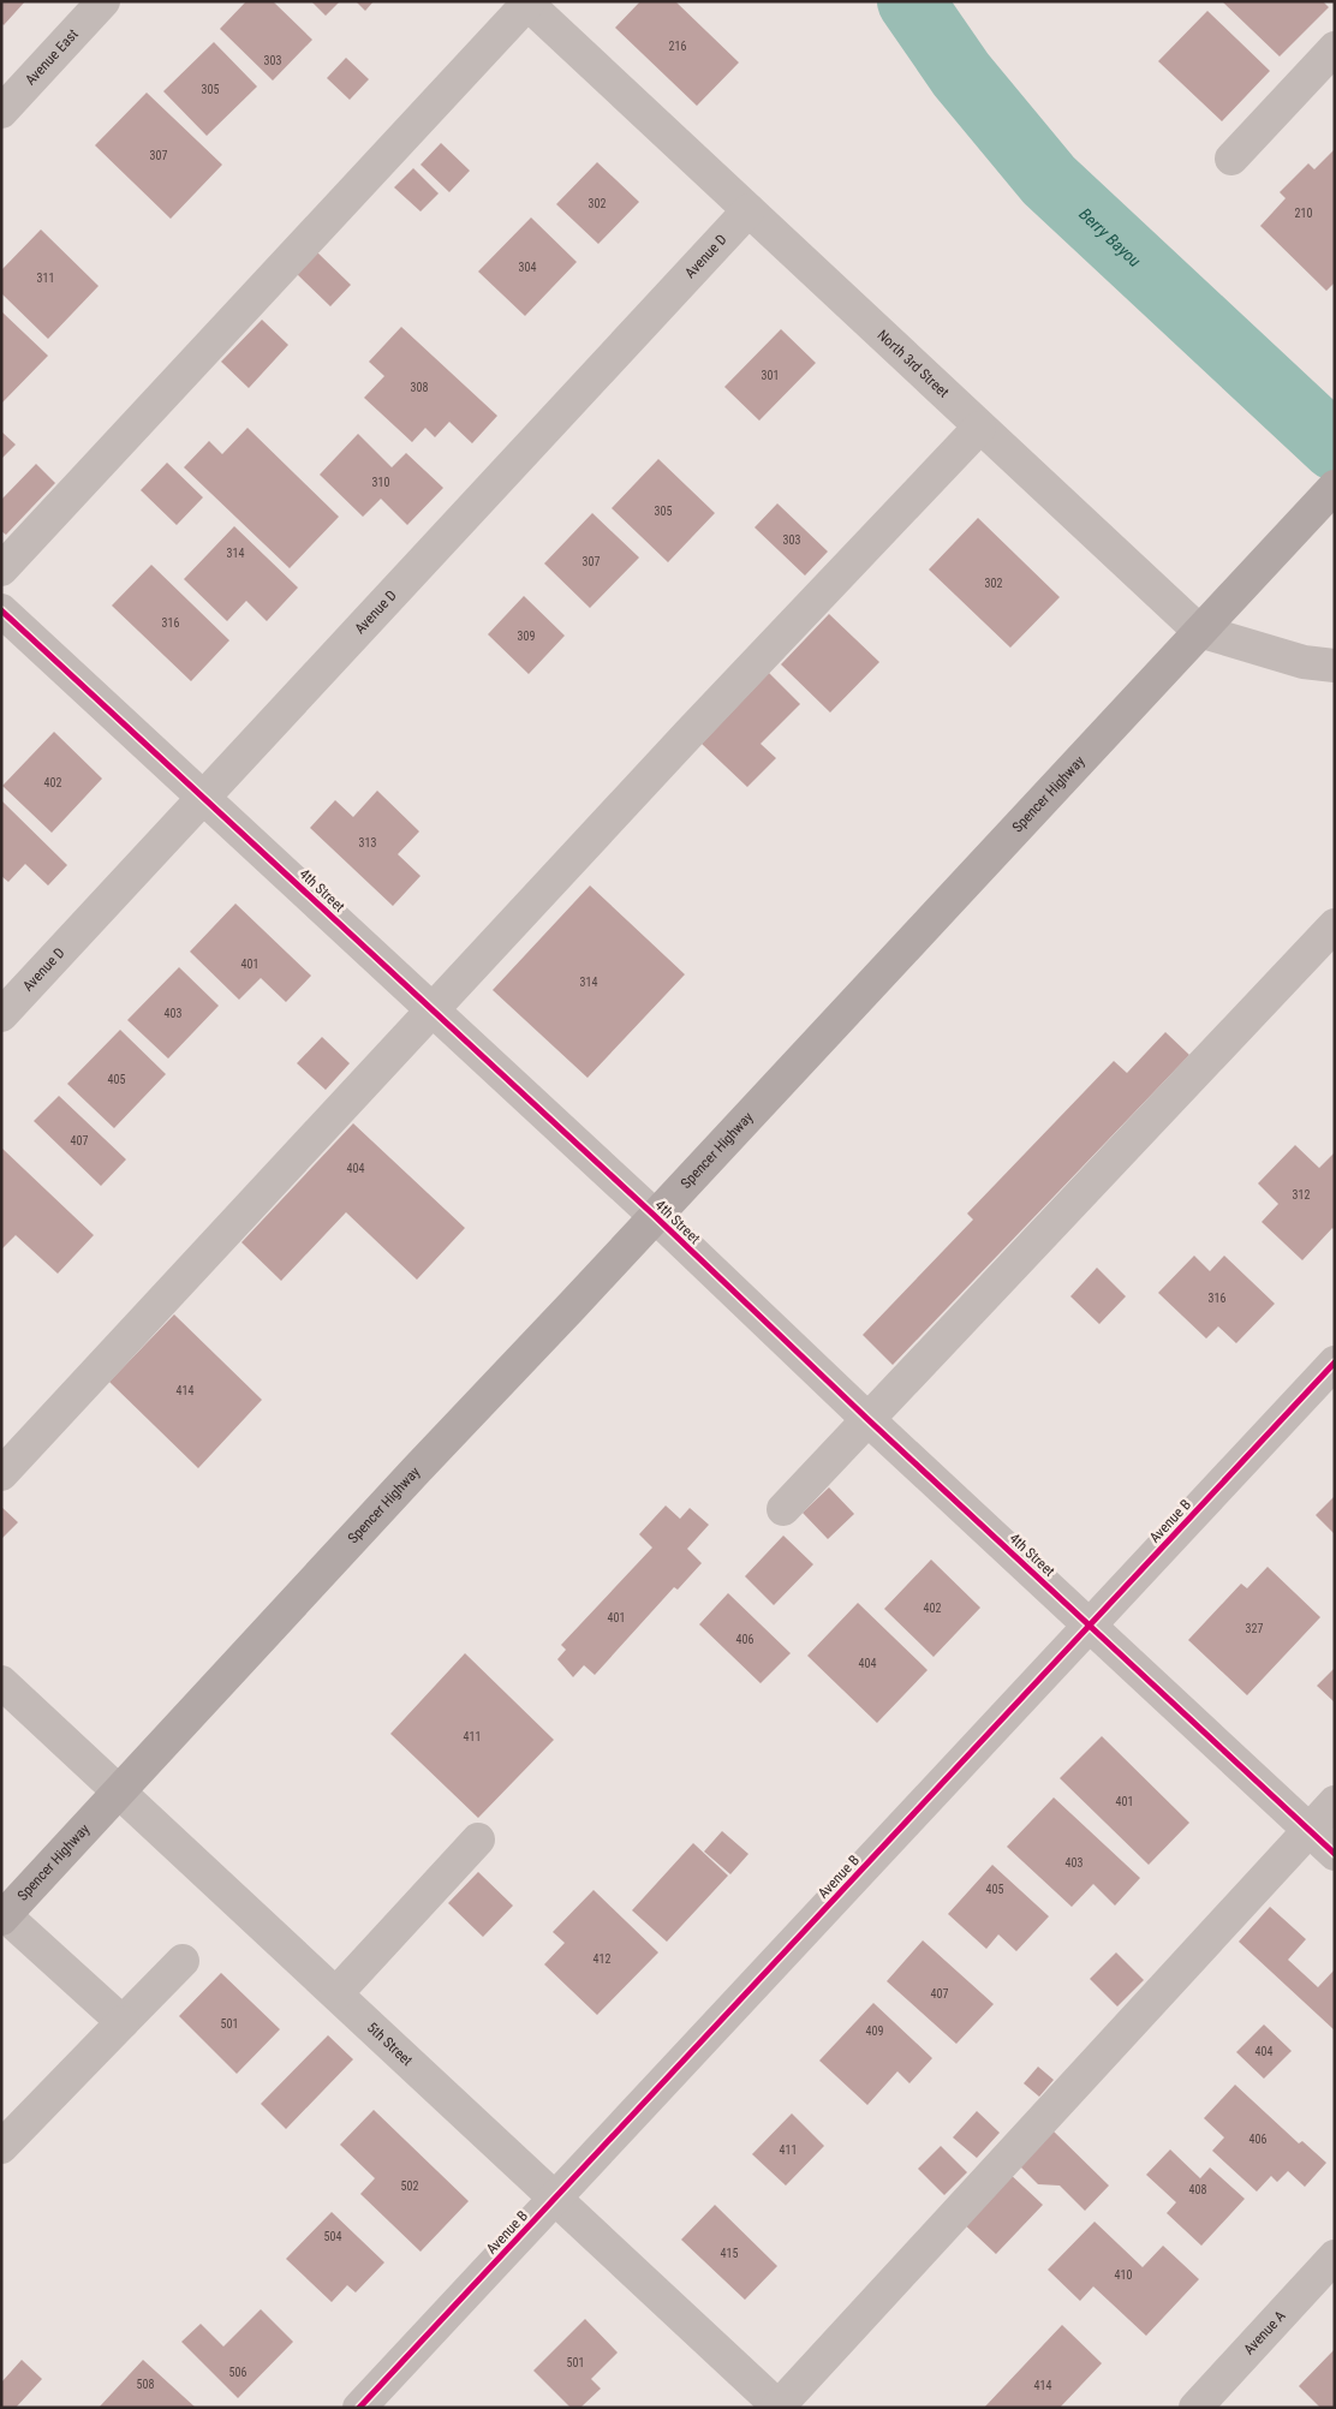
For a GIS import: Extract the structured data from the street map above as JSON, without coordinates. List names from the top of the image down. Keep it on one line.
{"streets":{"main road":["Spencer Highway"],"street":["Avenue East","Avenue D","North 3rd Street","4th Street","Avenue B","5th Street","Avenue A"]},"crossings":[["Avenue D","North 3rd Street"],["Avenue D","4th Street"],["North 3rd Street","Spencer Highway"],["Spencer Highway","4th Street"],["Spencer Highway","5th Street"],["4th Street","Avenue B"],["Avenue B","5th Street"]],"water":["Berry Bayou"],"house_numbers":["216","303","305","307","302","210","304","311","301","308","310","305","303","314","307","302","316","309","402","313","401","314","403","405","407","404","312","316","414","402","401","327","406","404","411","401","403","405","412","407","501","409","404","406","411","502","408","504","415","410","501","506","508","414"]}
